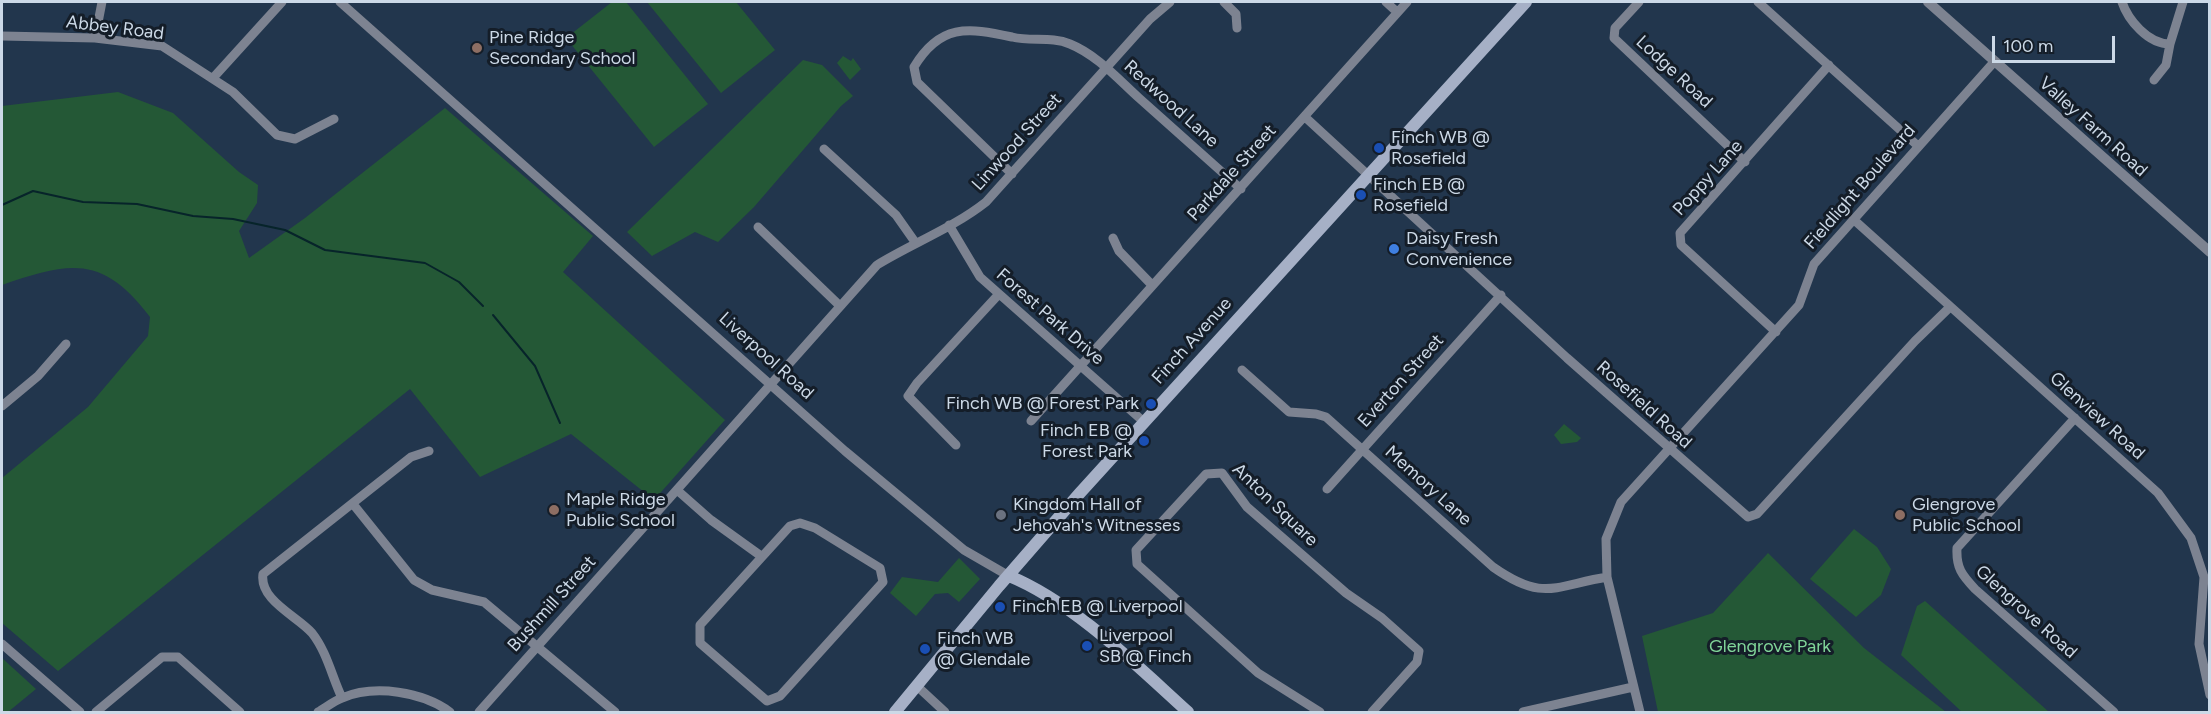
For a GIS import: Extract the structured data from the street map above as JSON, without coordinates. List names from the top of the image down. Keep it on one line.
{"streets":{"main road":["Finch Avenue","Liverpool Road"],"street":["Abbey Road","Lodge Road","Redwood Lane","Valley Farm Road","Linwood Street","Parkdale Street","Poppy Lane","Fieldlight Boulevard","Forest Park Drive","Everton Street","Rosefield Road","Glenview Road","Memory Lane","Anton Square","Bushmill Street","Glengrove Road"]},"crossings":[["Lodge Road","Poppy Lane"],["Redwood Lane","Linwood Street"],["Redwood Lane","Parkdale Street"],["Valley Farm Road","Fieldlight Boulevard"],["Linwood Street","Forest Park Drive"],["Linwood Street","Liverpool Road"],["Linwood Street","Bushmill Street"],["Parkdale Street","Forest Park Drive"],["Parkdale Street","Rosefield Road"],["Poppy Lane","Fieldlight Boulevard"],["Fieldlight Boulevard","Rosefield Road"],["Fieldlight Boulevard","Glenview Road"],["Fieldlight Boulevard","Memory Lane"],["Forest Park Drive","Finch Avenue"],["Finch Avenue","Liverpool Road"],["Finch Avenue","Rosefield Road"],["Liverpool Road","Bushmill Street"],["Everton Street","Rosefield Road"],["Everton Street","Memory Lane"],["Rosefield Road","Glenview Road"],["Glenview Road","Glengrove Road"]],"parks":["Glengrove Park"],"places":["Pine Ridge Secondary School","Finch WB @ Rosefield","Finch EB @ Rosefield","Daisy Fresh Convenience","Finch WB @ Forest Park","Finch EB @ Forest Park","Maple Ridge Public School","Kingdom Hall of Jehovah's Witnesses","Glengrove Public School","Finch EB @ Liverpool","Liverpool SB @ Finch","Finch WB @ Glendale"],"scale_bar":"100 m"}
